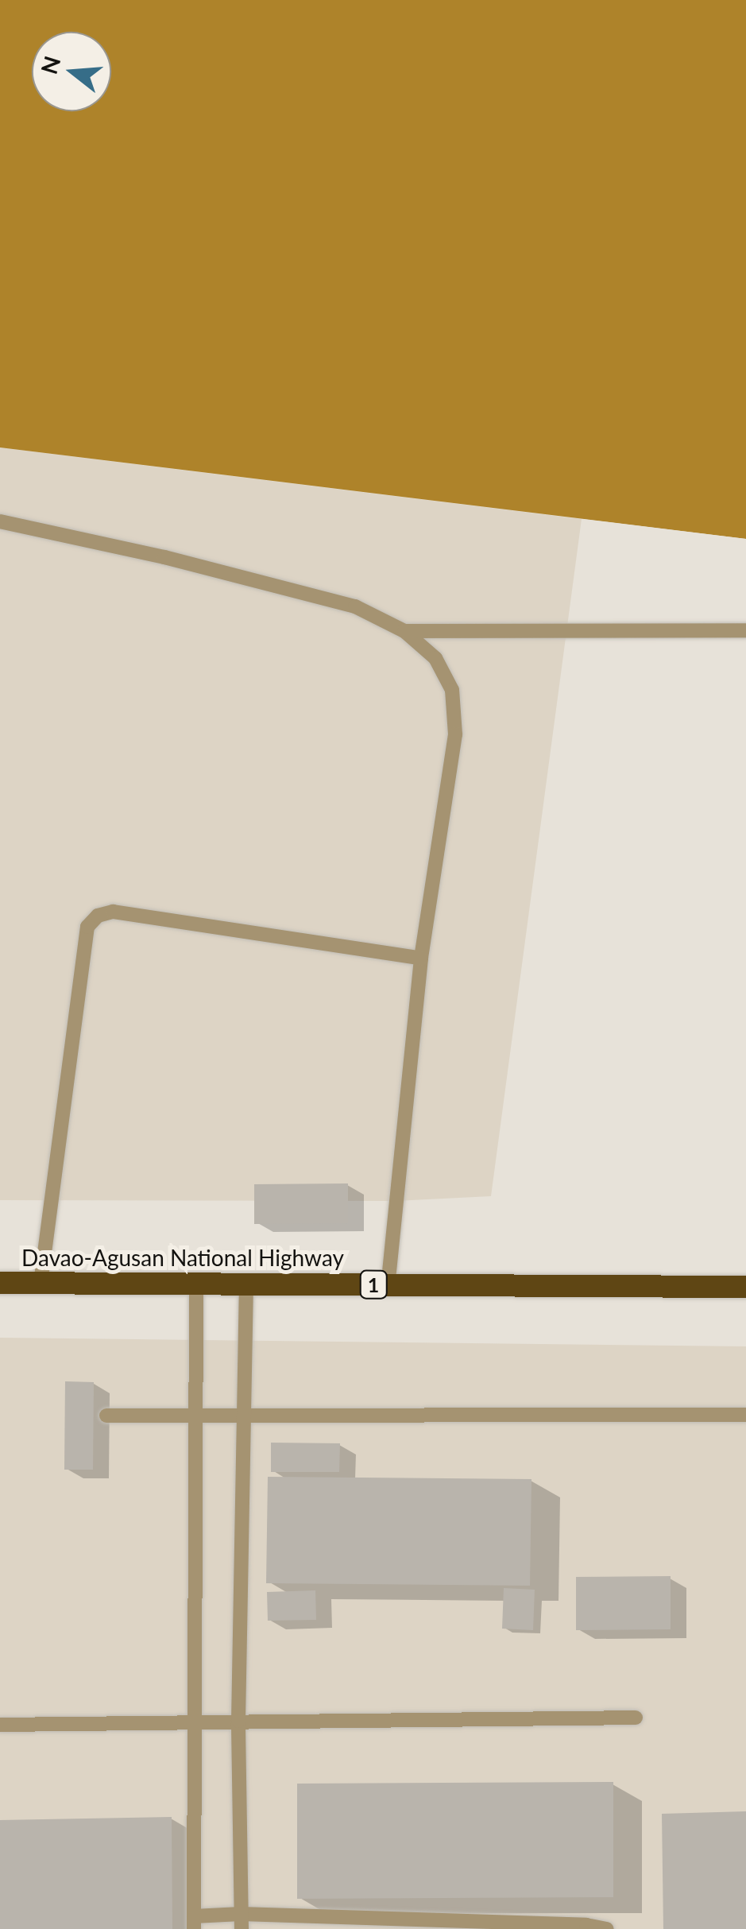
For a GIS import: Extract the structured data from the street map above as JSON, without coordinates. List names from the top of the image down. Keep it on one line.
{"streets":{"highway":["Davao-Agusan National Highway","1"]},"north":"left"}
